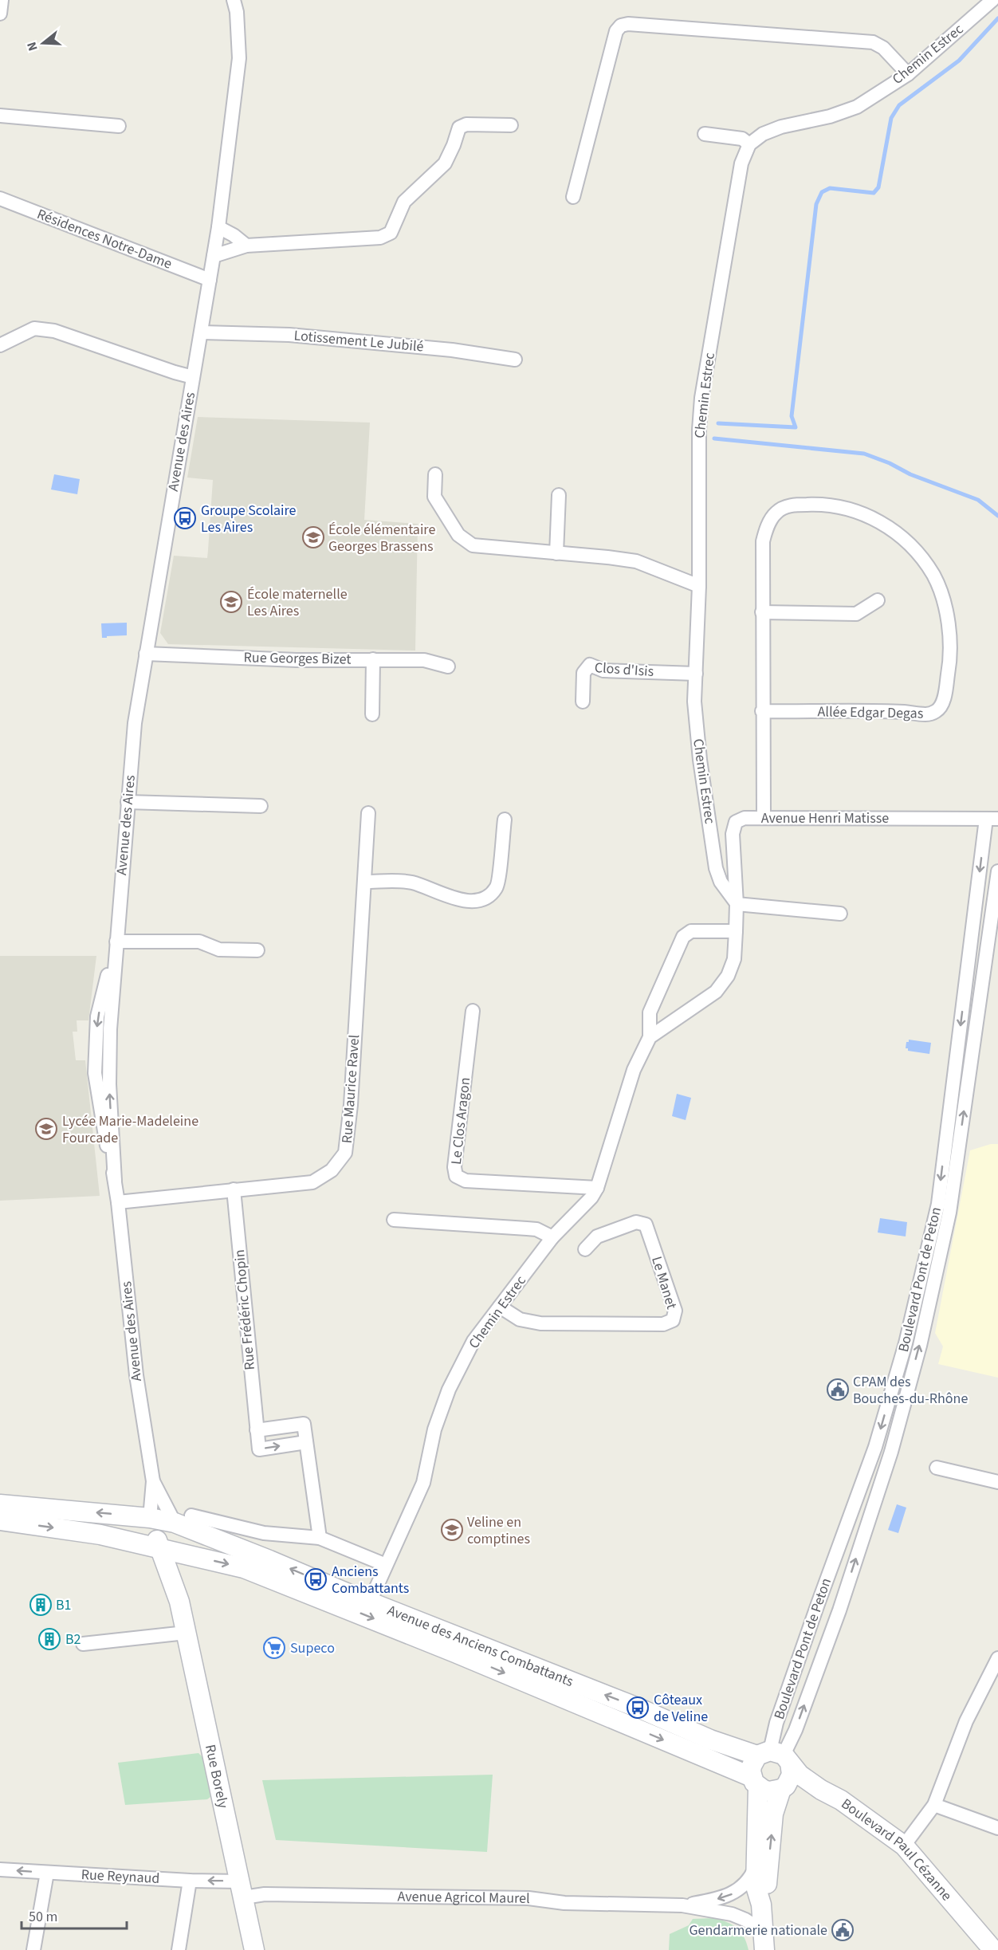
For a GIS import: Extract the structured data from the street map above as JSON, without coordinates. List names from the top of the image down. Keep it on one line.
{"streets":{"main road":["Avenue des Anciens Combattants","Rue Borely","Boulevard Paul Cézanne"],"street":["Chemin Estrec","Résidences Notre-Dame","Lotissement Le Jubilé","Avenue des Aires","Rue Georges Bizet","Clos d'Isis","Allée Edgar Degas","Avenue Henri Matisse","Rue Maurice Ravel","Le Clos Aragon","Boulevard Pont de Peton","Le Manet","Rue Frédéric Chopin","Rue Reynaud","Avenue Agricol Maurel"]},"crossings":[["Chemin Estrec","Clos d'Isis"],["Chemin Estrec","Avenue Henri Matisse"],["Chemin Estrec","Le Clos Aragon"],["Chemin Estrec","Le Manet"],["Chemin Estrec","Avenue des Anciens Combattants"],["Résidences Notre-Dame","Avenue des Aires"],["Lotissement Le Jubilé","Avenue des Aires"],["Avenue des Aires","Rue Georges Bizet"],["Avenue des Aires","Rue Maurice Ravel"],["Avenue des Aires","Avenue des Anciens Combattants"],["Avenue des Aires","Rue Borely"],["Allée Edgar Degas","Avenue Henri Matisse"],["Avenue Henri Matisse","Boulevard Pont de Peton"],["Rue Maurice Ravel","Rue Frédéric Chopin"],["Boulevard Pont de Peton","Avenue des Anciens Combattants"],["Boulevard Pont de Peton","Boulevard Paul Cézanne"],["Avenue des Anciens Combattants","Rue Borely"],["Avenue des Anciens Combattants","Boulevard Paul Cézanne"],["Rue Borely","Rue Reynaud"],["Rue Borely","Avenue Agricol Maurel"],["Rue Reynaud","Avenue Agricol Maurel"]],"one_way":["Rue Reynaud"],"places":{"bus stop":["Groupe Scolaire Les Aires","Anciens Combattants","Côteaux de Veline"],"school or university":["École élémentaire Georges Brassens","École maternelle Les Aires","Lycée Marie-Madeleine Fourcade","Veline en comptines"],"public building":["CPAM des Bouches-du-Rhône","Gendarmerie nationale"],"building":["B1","B2"],"supermarket":["Supeco"]},"scale_bar":"50 m","north":"left"}
